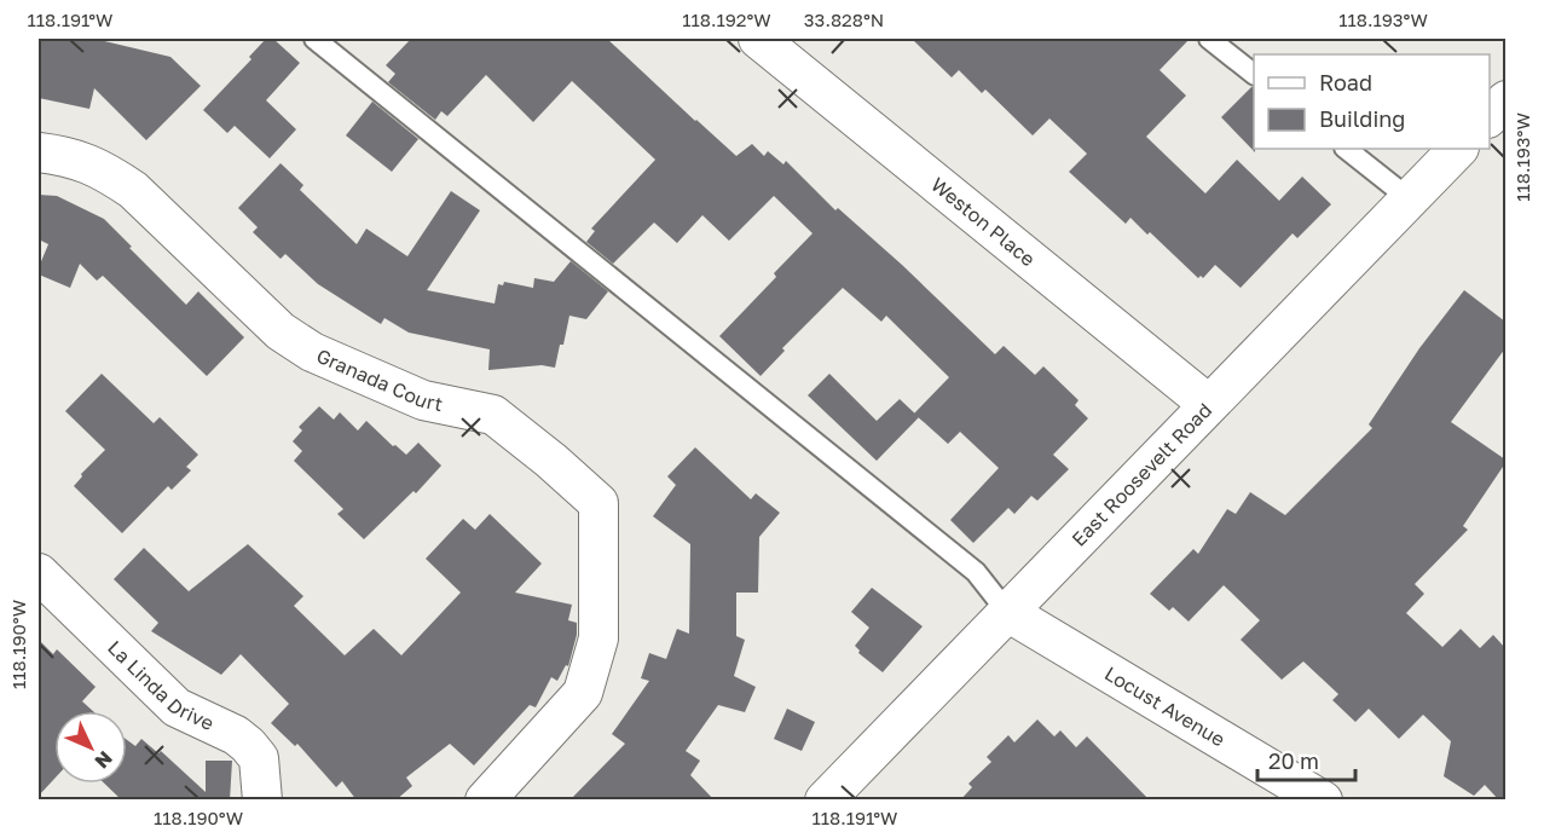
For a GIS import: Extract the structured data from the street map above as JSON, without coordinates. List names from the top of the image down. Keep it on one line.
{"streets":{"street":["Weston Place","Granada Court","East Roosevelt Road","La Linda Drive","Locust Avenue"]},"crossings":[["Weston Place","East Roosevelt Road"],["East Roosevelt Road","Locust Avenue"]],"legend":["Road","Building"],"scale_bar":"20 m","north":"bottom right","coordinates":["118.191°W","118.192°W","33.828°N","118.193°W","118.190°W"]}
